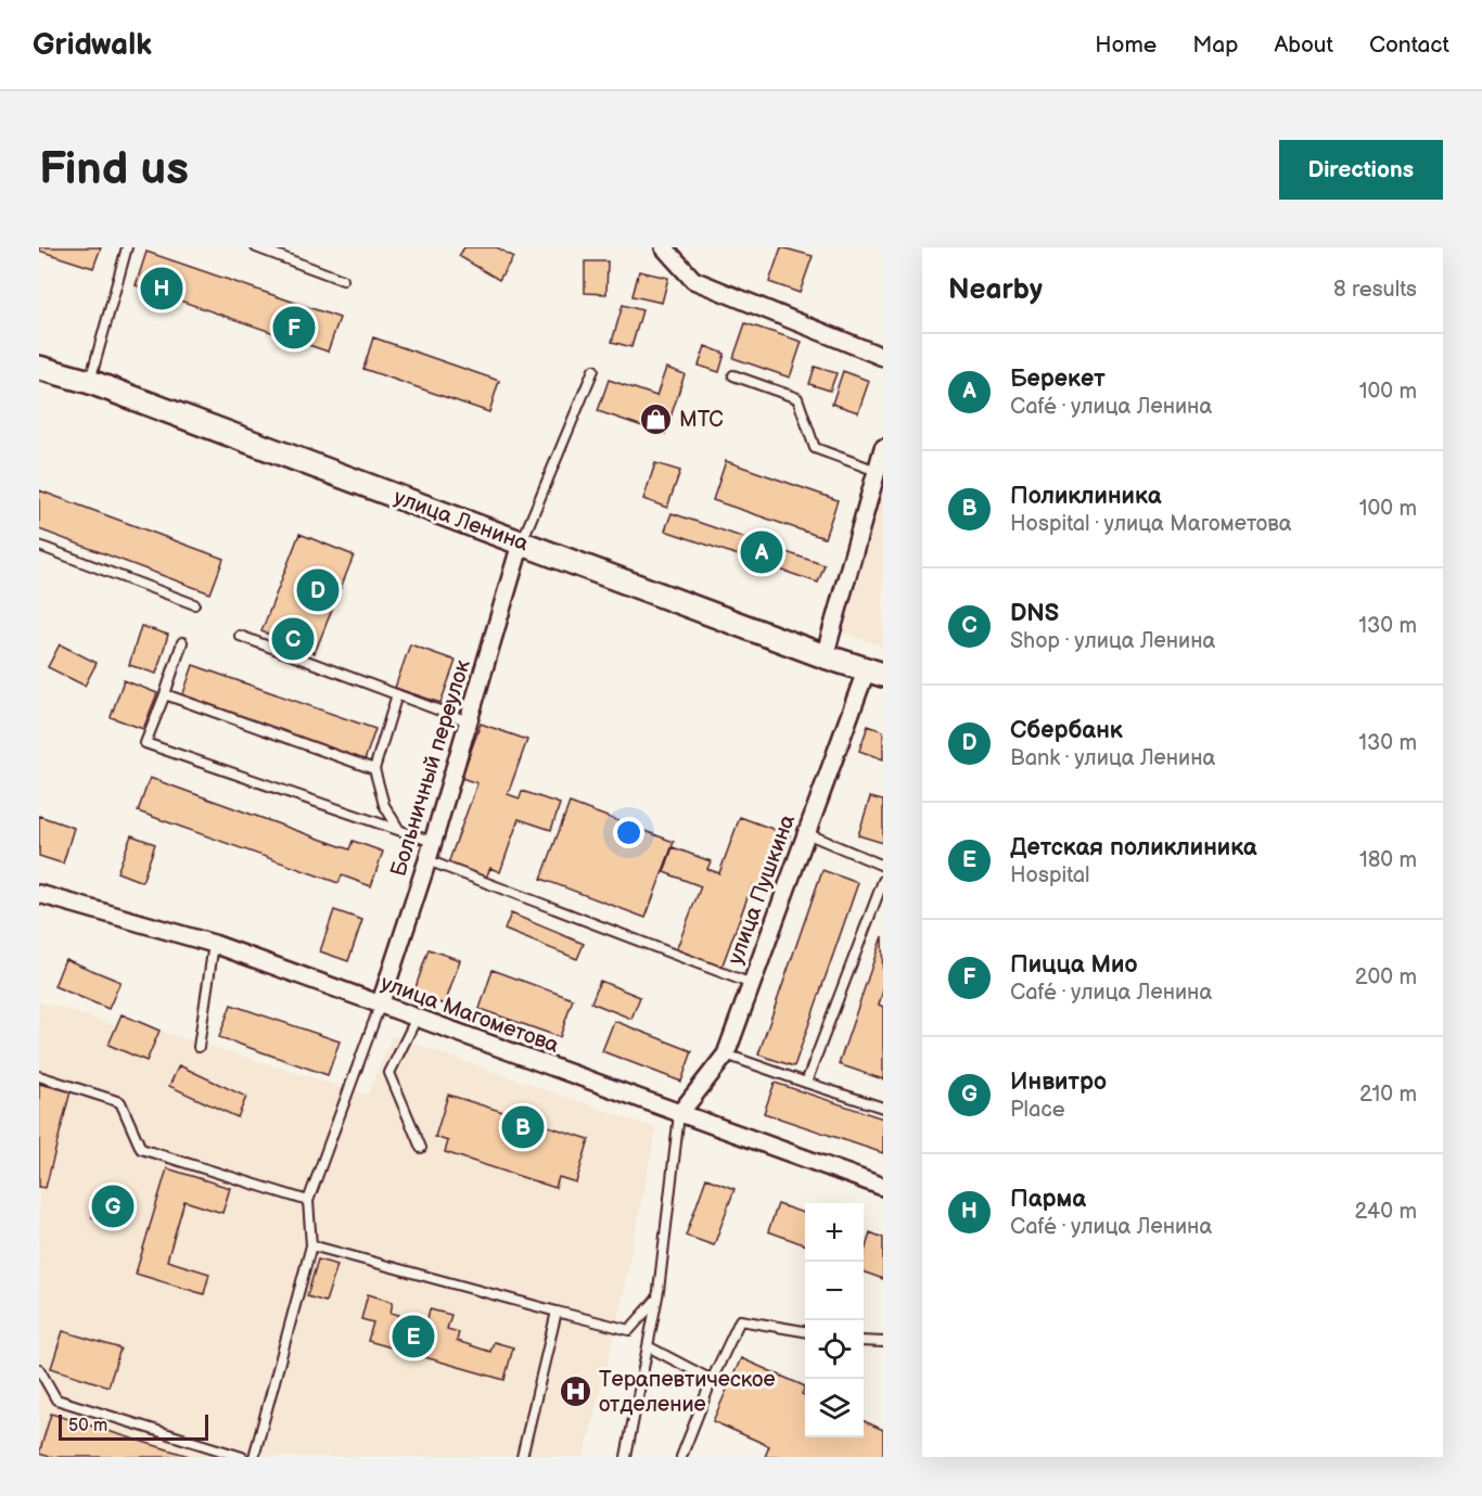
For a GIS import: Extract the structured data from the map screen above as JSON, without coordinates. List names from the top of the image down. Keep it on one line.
{"streets":{"main road":["улица Ленина"],"street":["Больничный переулок","улица Пушкина","улица Магометова"]},"crossings":[["улица Ленина","Больничный переулок"],["улица Ленина","улица Пушкина"],["Больничный переулок","улица Магометова"],["улица Пушкина","улица Магометова"]],"places":{"shop":["МТС"],"hospital":["Терапевтическое отделение"]},"scale_bar":"50 m","page":{"header":"Gridwalk","nav":["Home","Map","About","Contact"],"buttons":"Directions","title":"Find us","heading":["Nearby","8 results"],"pins":["H","F","A","D","C","B","G","E"],"list":[{"mark":"A","name":"Берекет","note":"Café · улица Ленина","value":"100 m"},{"mark":"B","name":"Поликлиника","note":"Hospital · улица Магометова","value":"100 m"},{"mark":"C","name":"DNS","note":"Shop · улица Ленина","value":"130 m"},{"mark":"D","name":"Сбербанк","note":"Bank · улица Ленина","value":"130 m"},{"mark":"E","name":"Детская поликлиника","note":"Hospital","value":"180 m"},{"mark":"F","name":"Пицца Мио","note":"Café · улица Ленина","value":"200 m"},{"mark":"G","name":"Инвитро","note":"Place","value":"210 m"},{"mark":"H","name":"Парма","note":"Café · улица Ленина","value":"240 m"}],"map_buttons":["+","−"],"scale":"50 m"}}
